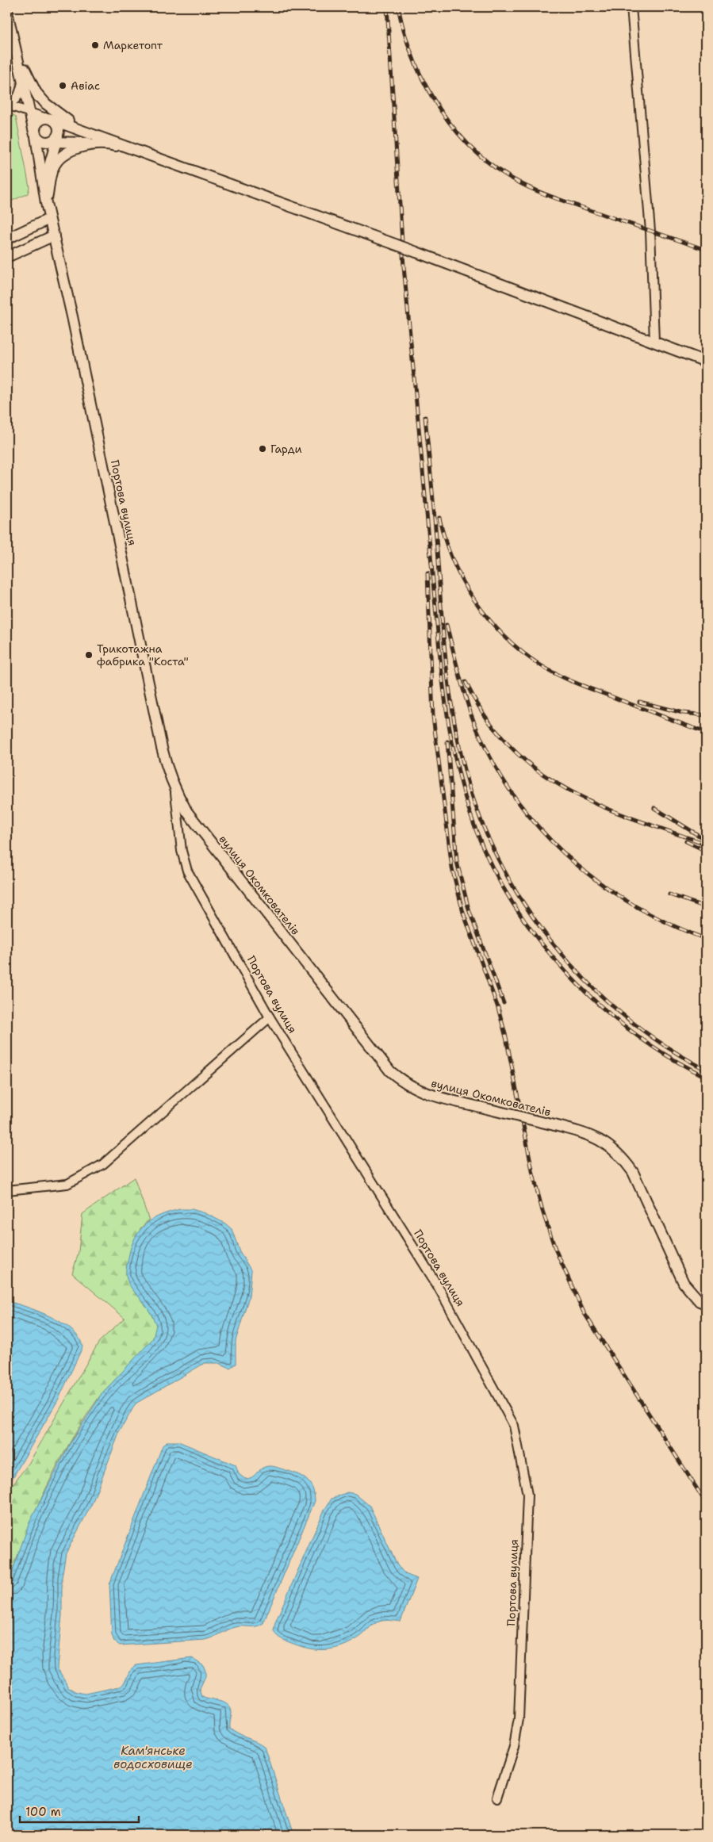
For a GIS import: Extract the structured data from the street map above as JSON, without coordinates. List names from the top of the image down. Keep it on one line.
{"streets":{"street":["Портова вулиця","вулиця Окомкователів"]},"crossings":[["Портова вулиця","вулиця Окомкователів"]],"water":["Кам'янське водосховище"],"places":["Маркетопт","Авіас","Гарди","Трикотажна фабрика \"Коста\""],"scale_bar":"100 m"}
